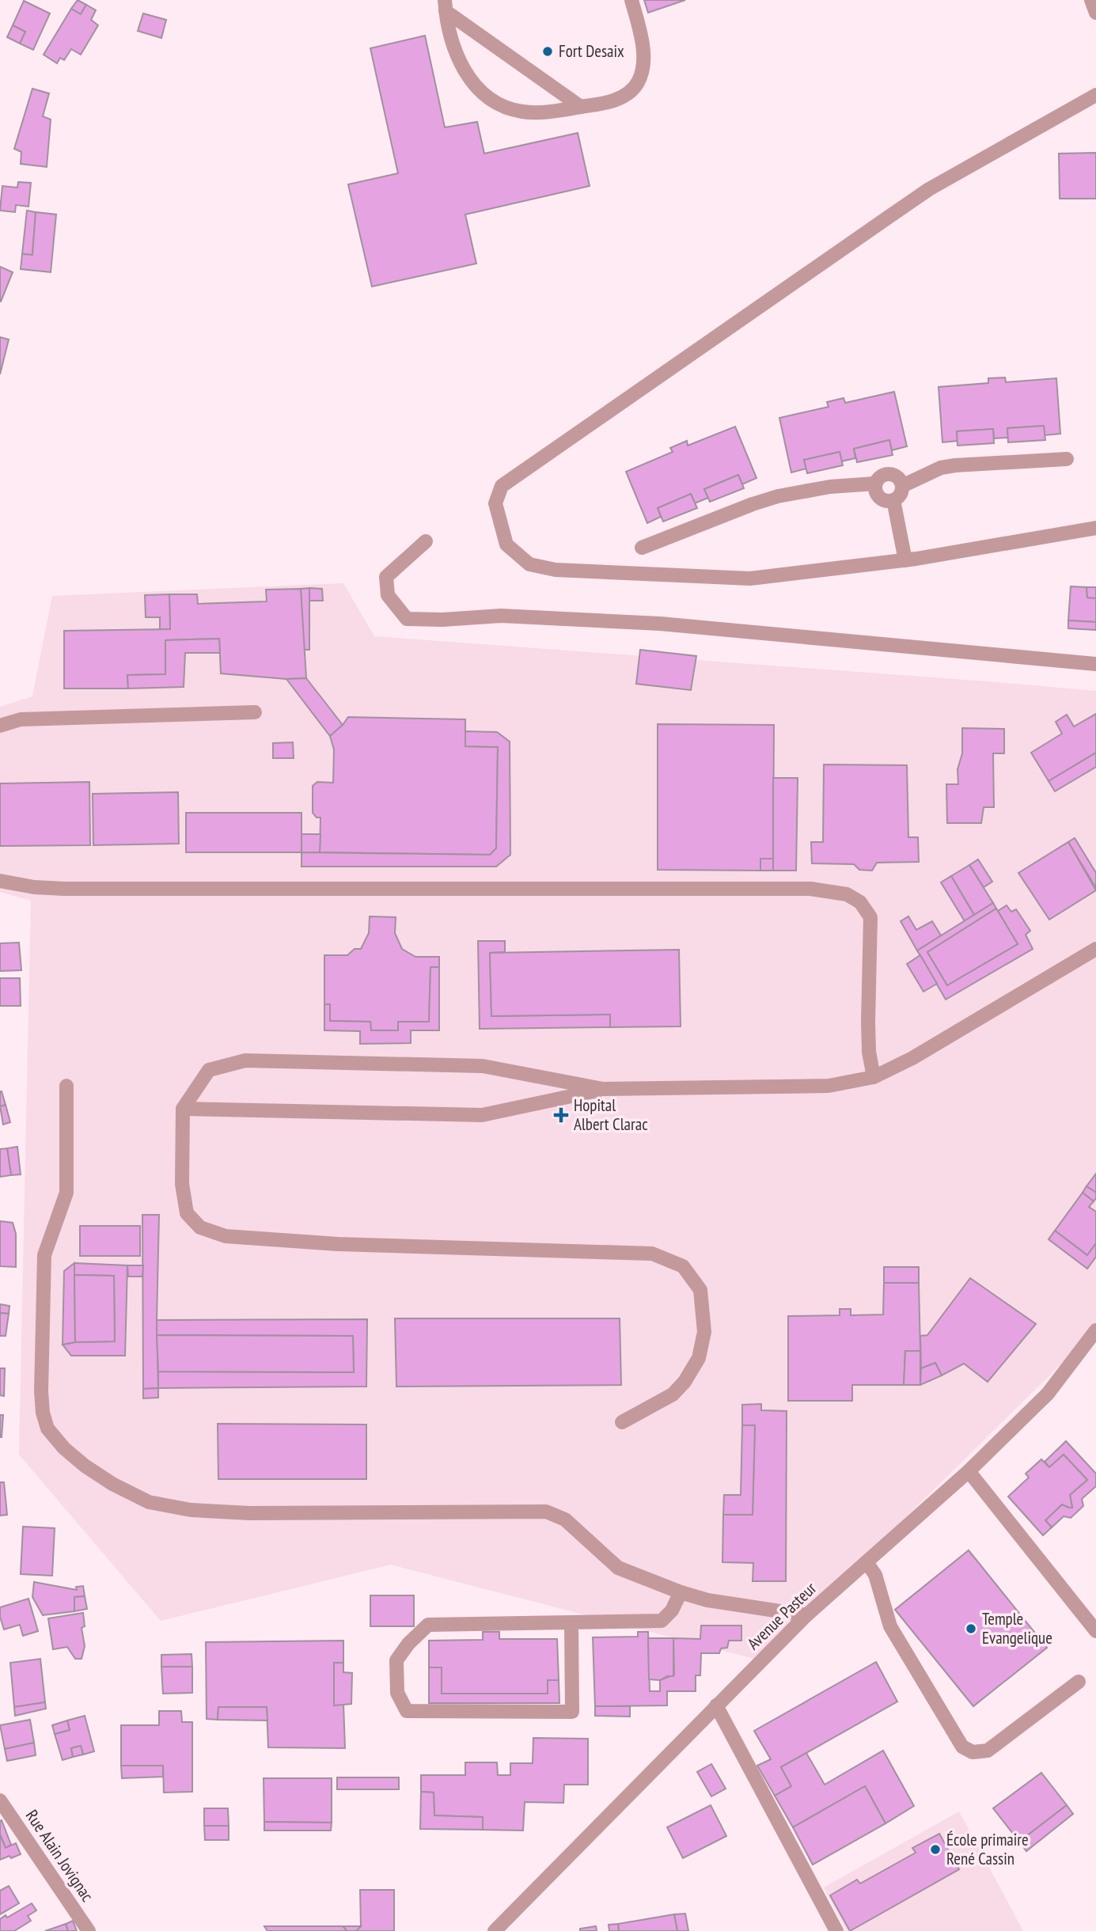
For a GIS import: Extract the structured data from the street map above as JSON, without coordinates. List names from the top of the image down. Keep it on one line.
{"streets":{"street":["Avenue Pasteur","Rue Alain Jovignac"]},"places":{"other":["Fort Desaix","Temple Evangelique","École primaire René Cassin"],"health":["Hopital Albert Clarac"]}}
